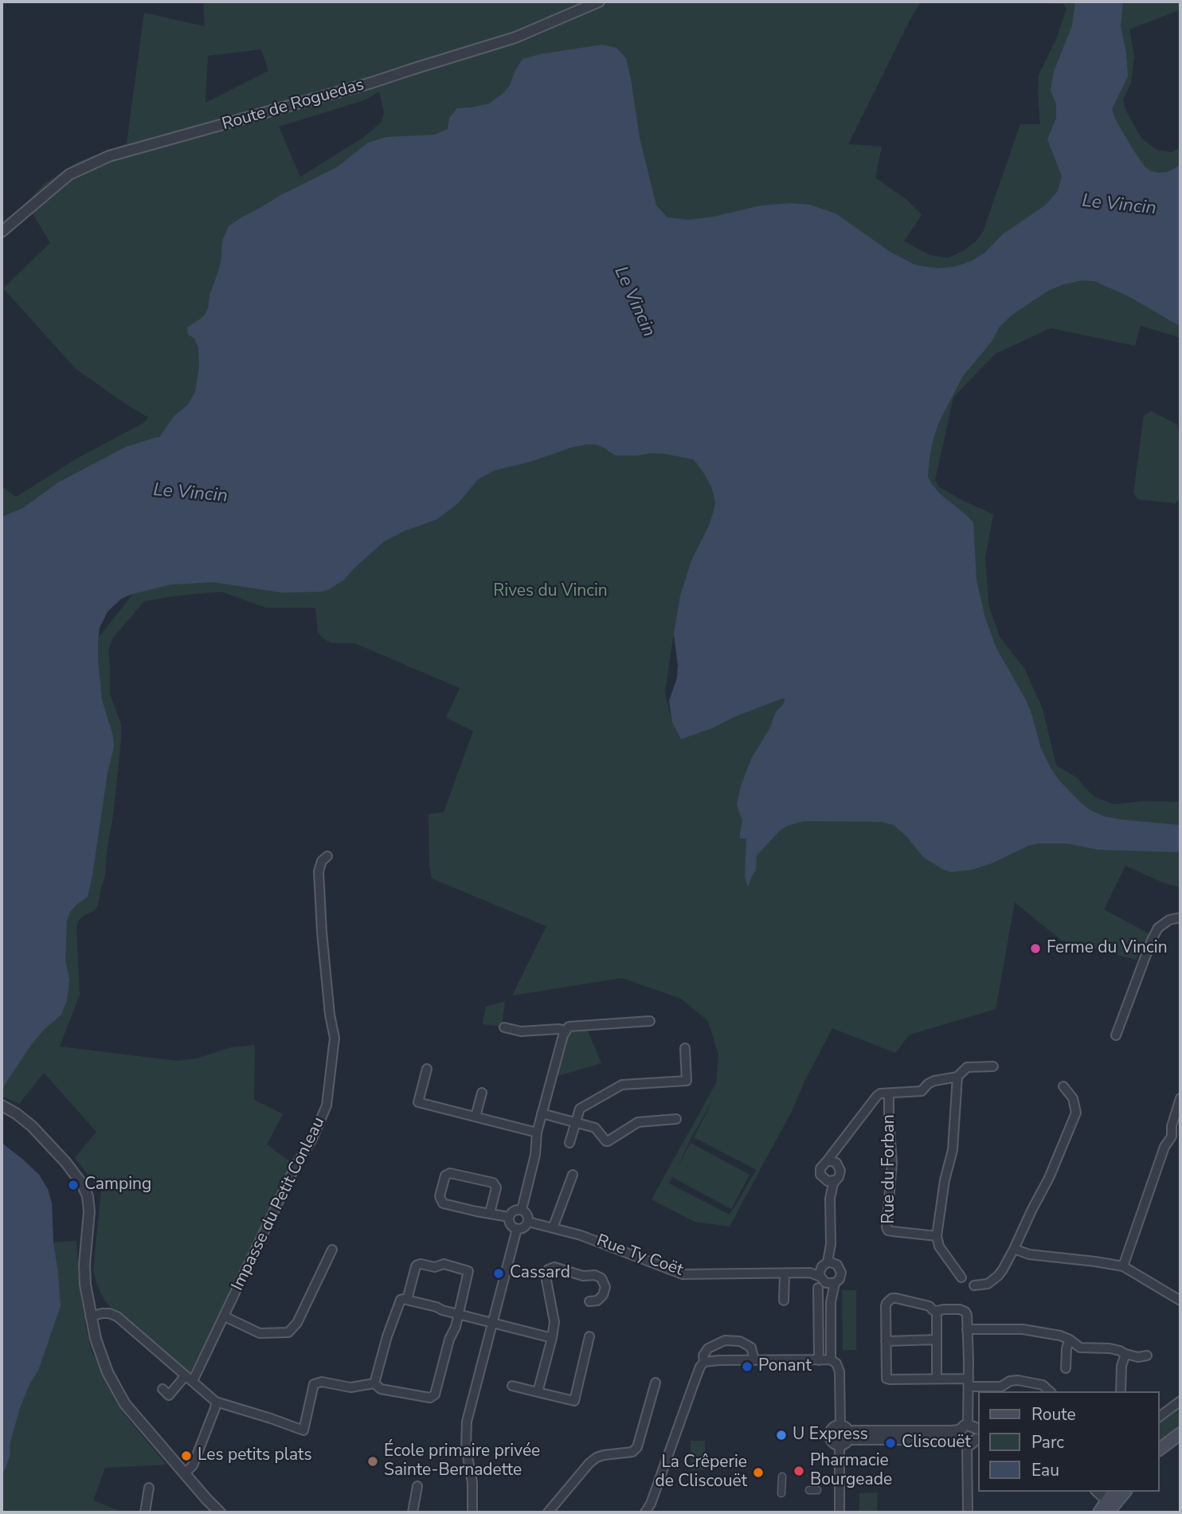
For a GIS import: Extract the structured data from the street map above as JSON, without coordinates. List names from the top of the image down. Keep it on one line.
{"streets":{"street":["Route de Roguedas","Rue du Forban","Impasse du Petit Conleau","Rue Ty Coët"]},"water":["Le Vincin"],"parks":["Rives du Vincin"],"places":["Ferme du Vincin","Camping","Cassard","Ponant","U Express","Cliscouët","Les petits plats","École primaire privée Sainte-Bernadette","Pharmacie Bourgeade","La Crêperie de Cliscouët"],"legend":["Route","Parc","Eau"]}
